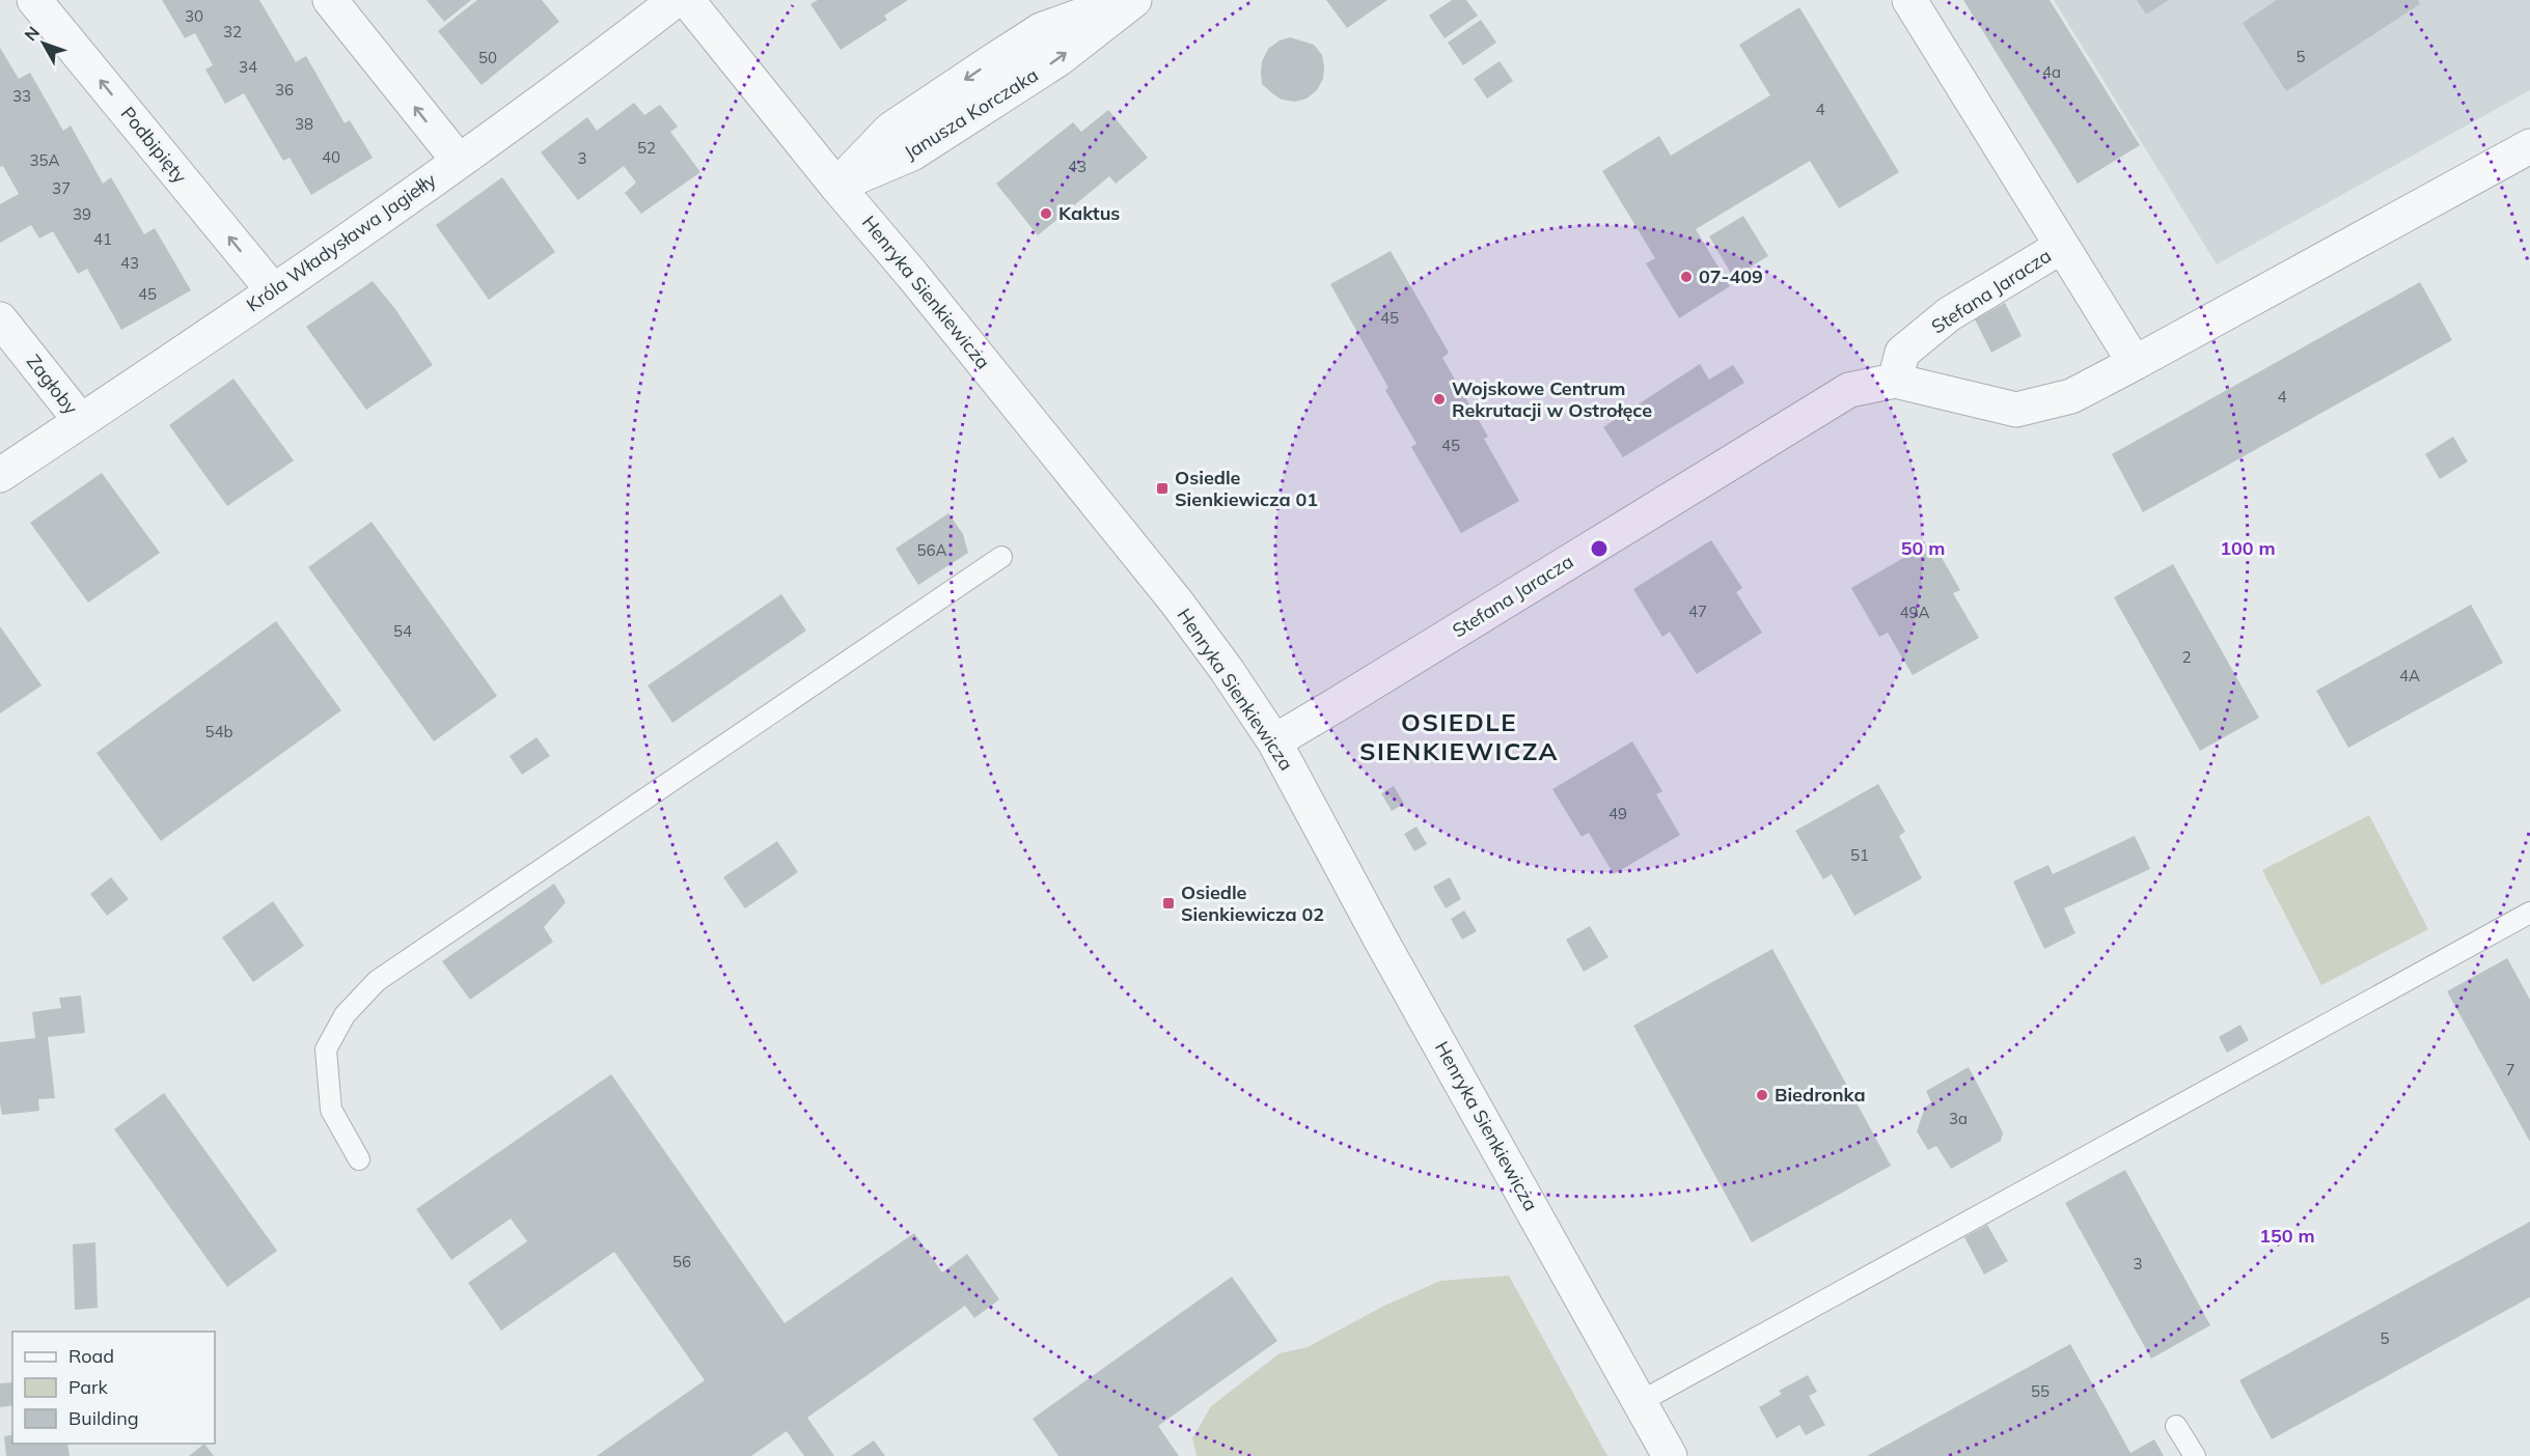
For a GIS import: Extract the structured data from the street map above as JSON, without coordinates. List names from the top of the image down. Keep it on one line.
{"streets":{"street":["Janusza Korczaka","Podbipięty","Króla Władysława Jagiełły","Stefana Jaracza","Henryka Sienkiewicza","Zagłoby"]},"crossings":[["Janusza Korczaka","Henryka Sienkiewicza"],["Podbipięty","Króla Władysława Jagiełły"],["Króla Władysława Jagiełły","Zagłoby"],["Stefana Jaracza","Henryka Sienkiewicza"]],"districts":["OSIEDLE SIENKIEWICZA"],"places":{"other":["Kaktus","07-409","Wojskowe Centrum Rekrutacji w Ostrołęce","Biedronka"],"transit":["Osiedle Sienkiewicza 01","Osiedle Sienkiewicza 02"]},"house_numbers":["30","32","5","50","34","4a","36","33","4","38","52","40","3","35A","43","37","39","41","43","45","45","4","45","56A","47","49A","54","2","4A","54b","49","51","7","3a","56","3","5","55"],"legend":["Road","Park","Building"],"north":"top left","rings":["50 m","100 m","150 m"]}
